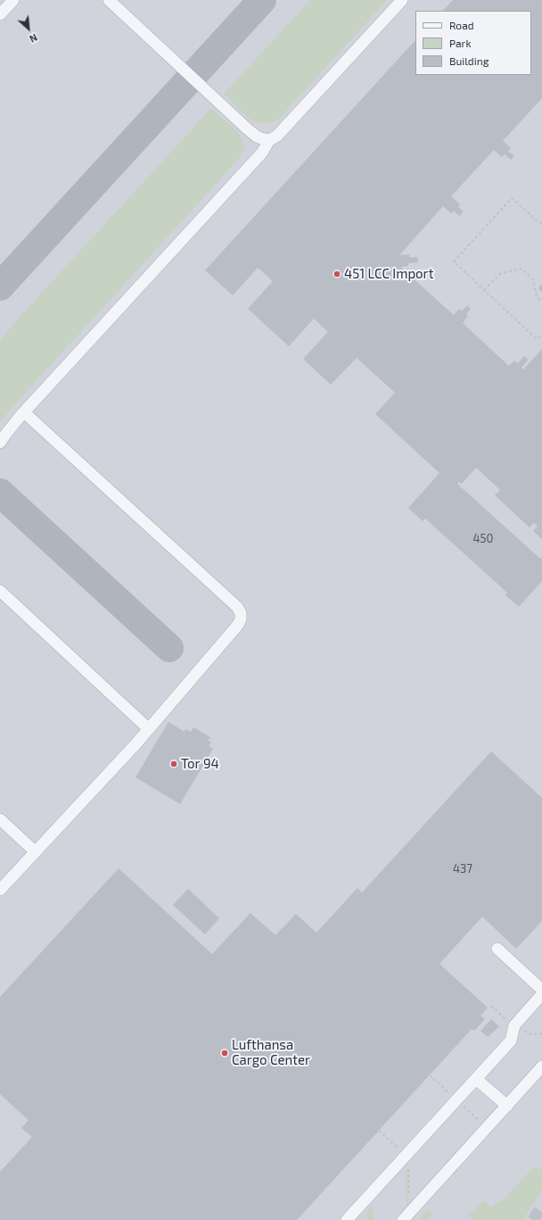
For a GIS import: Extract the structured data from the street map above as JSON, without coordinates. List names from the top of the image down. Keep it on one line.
{"places":["451 LCC Import","Tor 94","Lufthansa Cargo Center"],"house_numbers":["450","437"],"legend":["Road","Park","Building"],"north":"bottom right"}
